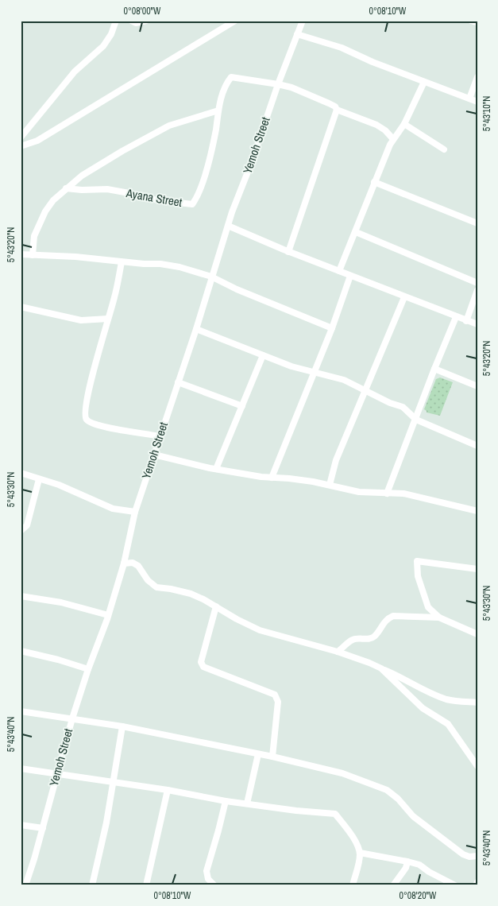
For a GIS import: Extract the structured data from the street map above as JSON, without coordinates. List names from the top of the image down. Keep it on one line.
{"streets":{"street":["Yemoh Street","Ayana Street"]},"coordinates":["0°08'00\"W","0°08'10\"W","5°43'10\"N","5°43'20\"N","5°43'30\"N","5°43'40\"N","0°08'20\"W"]}
